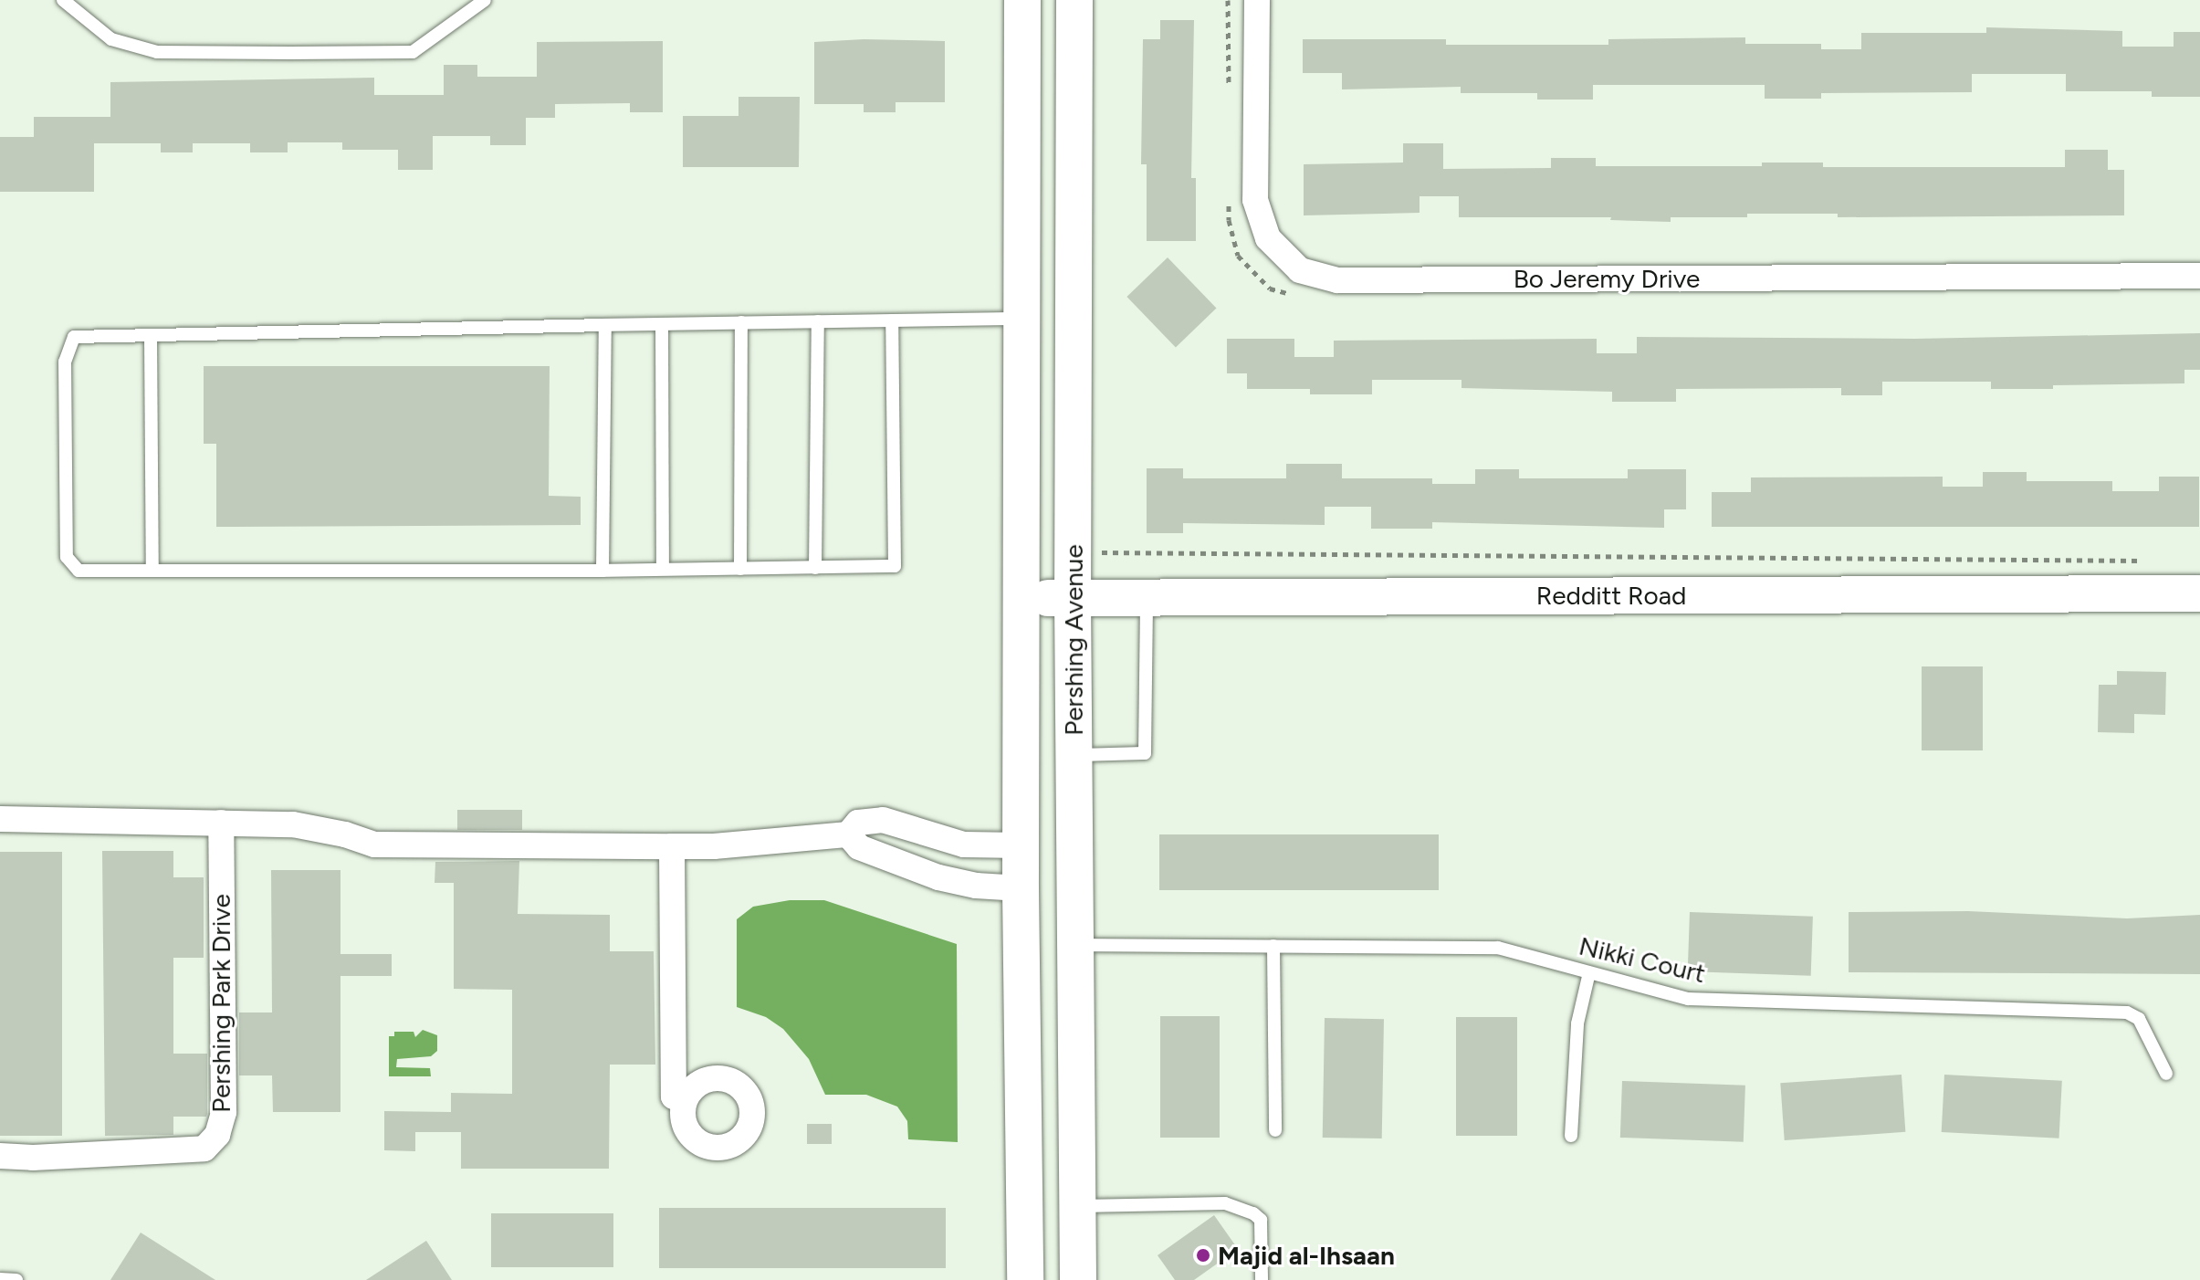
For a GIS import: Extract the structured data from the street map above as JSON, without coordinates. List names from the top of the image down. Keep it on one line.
{"streets":{"street":["Bo Jeremy Drive","Redditt Road","Pershing Avenue","Pershing Park Drive"],"lane":["Nikki Court"]},"crossings":[["Redditt Road","Pershing Avenue"],["Pershing Avenue","Nikki Court"]],"places":["Majid al-Ihsaan"]}
